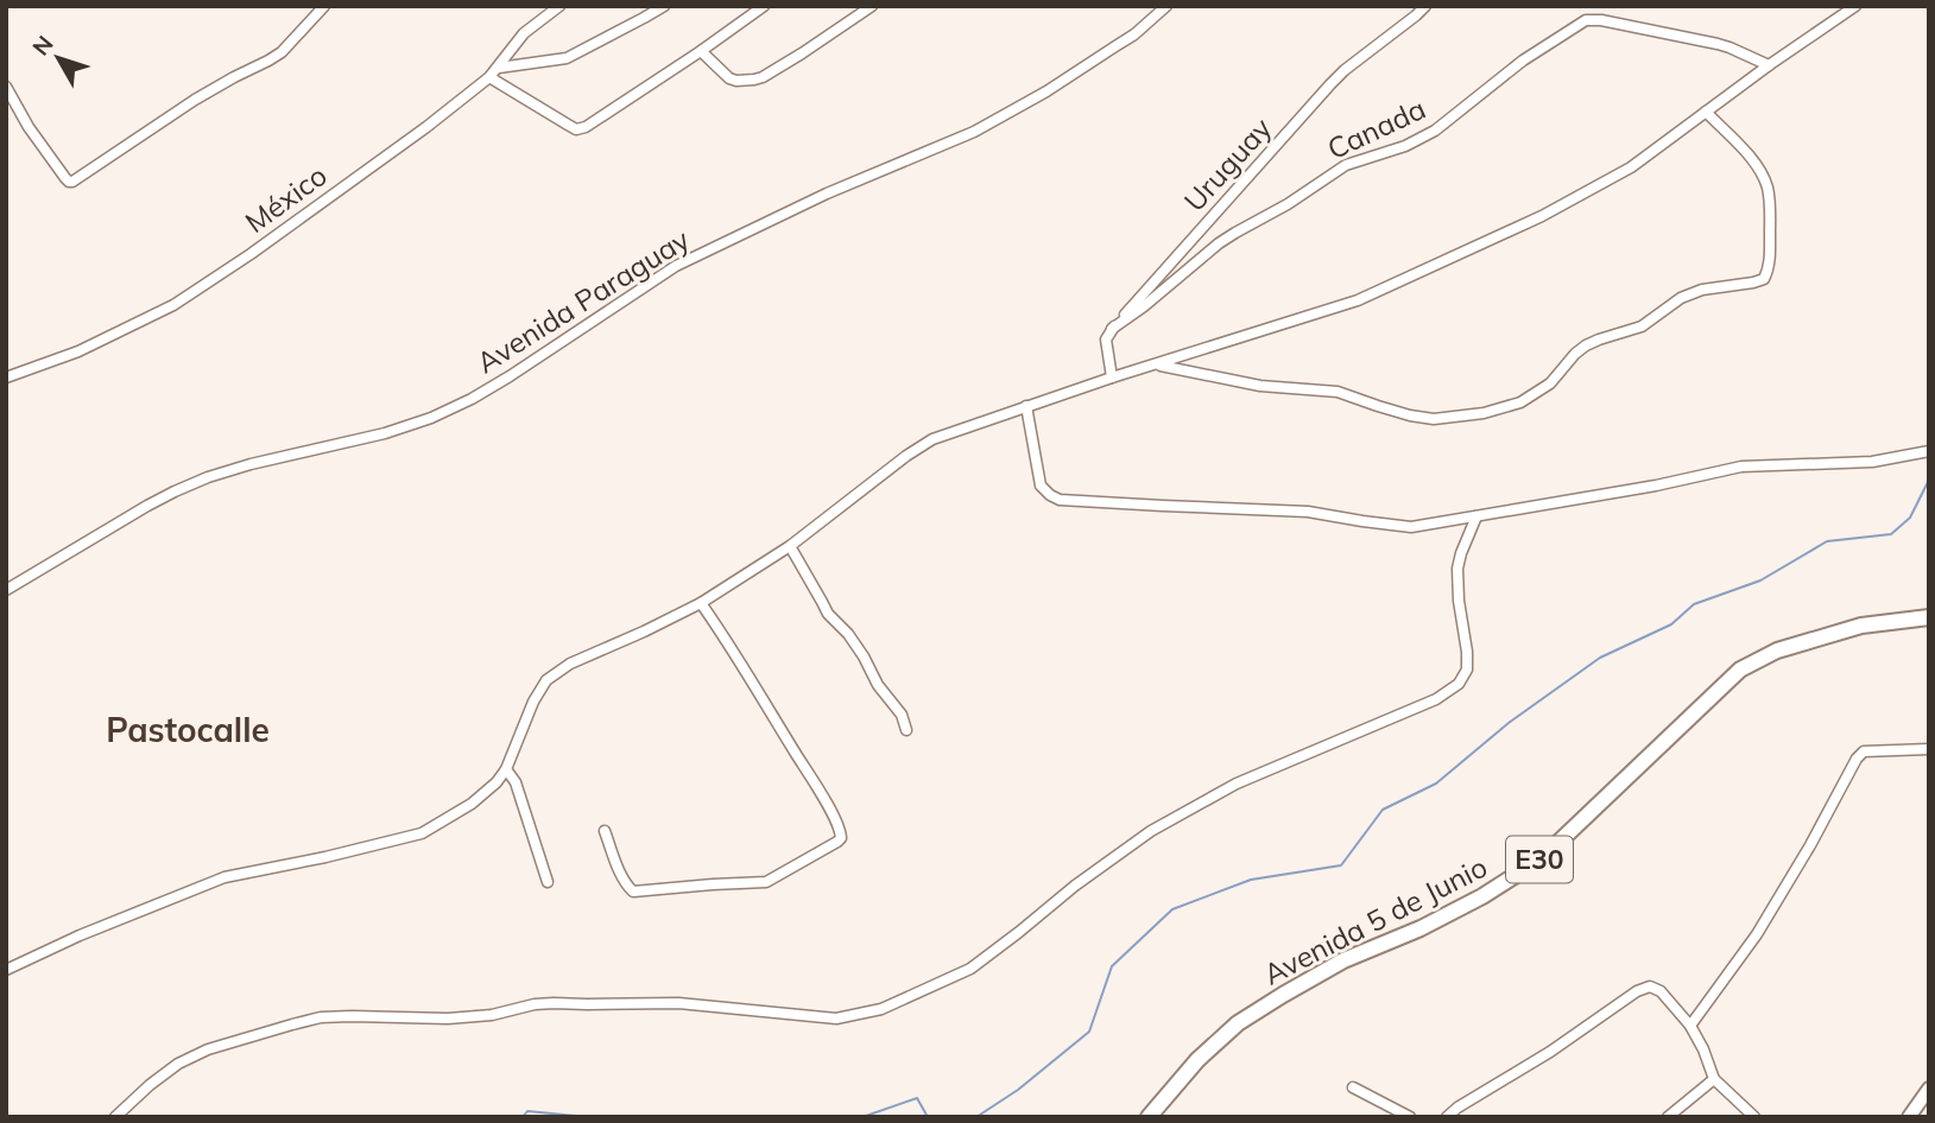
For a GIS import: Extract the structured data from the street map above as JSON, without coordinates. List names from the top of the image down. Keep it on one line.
{"streets":{"main road":["E30","Avenida 5 de Junio"],"street":["Canada","Uruguay","México","Avenida Paraguay"]},"crossings":[["Canada","Uruguay"]],"districts":["Pastocalle"],"north":"top left"}
